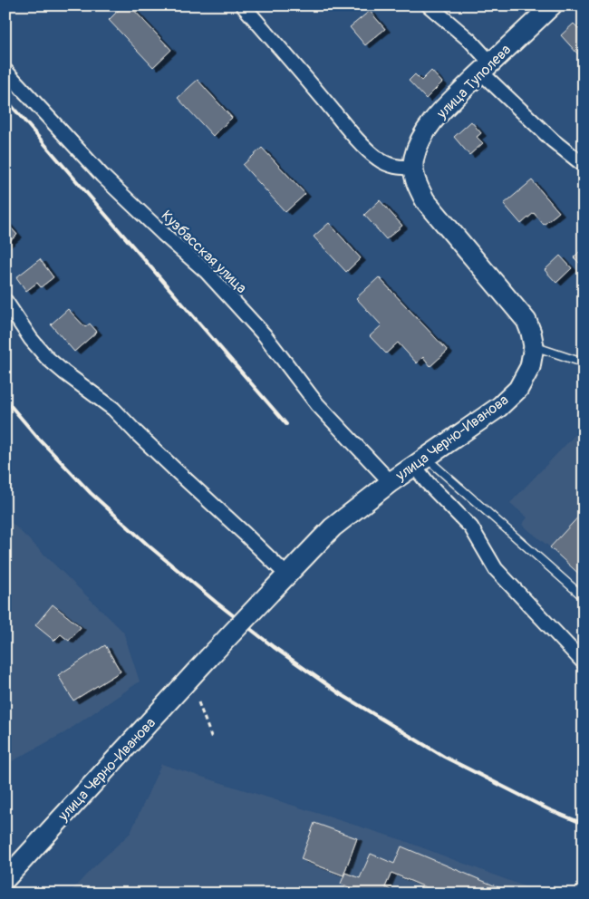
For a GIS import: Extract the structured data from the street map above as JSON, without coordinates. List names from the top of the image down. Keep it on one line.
{"streets":{"main road":["улица Туполева","улица Черно-Иванова"],"street":["Кузбасская улица"]},"crossings":[["улица Туполева","улица Черно-Иванова"],["Кузбасская улица","улица Черно-Иванова"]]}
